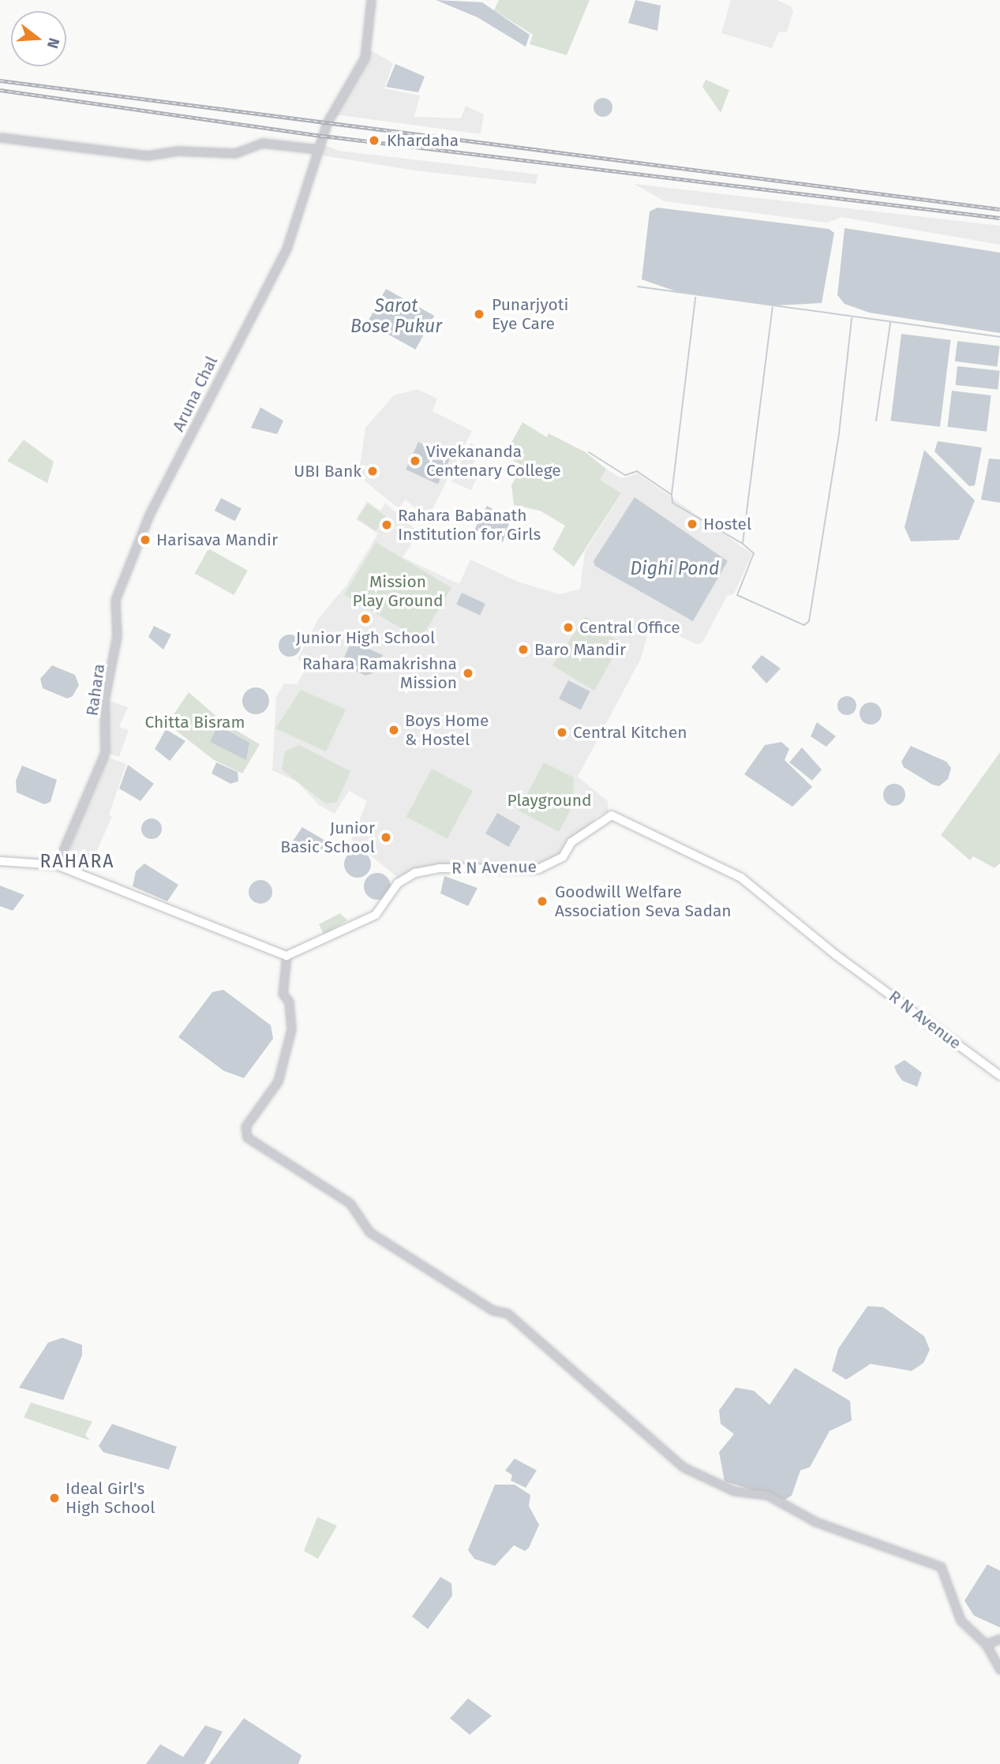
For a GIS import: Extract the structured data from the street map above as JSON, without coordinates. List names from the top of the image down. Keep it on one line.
{"streets":{"main road":["R N Avenue"],"street":["Aruna Chal","Rahara"]},"crossings":[["Aruna Chal","Rahara"]],"districts":["RAHARA"],"water":["Sarot Bose Pukur","Dighi Pond"],"parks":["Mission Play Ground","Chitta Bisram","Playground"],"places":["Khardaha","Punarjyoti Eye Care","Vivekananda Centenary College","UBI Bank","Hostel","Rahara Babanath Institution for Girls","Harisava Mandir","Junior High School","Central Office","Baro Mandir","Rahara Ramakrishna Mission","Boys Home & Hostel","Central Kitchen","Junior Basic School","Goodwill Welfare Association Seva Sadan","Ideal Girl's High School"],"north":"right"}
